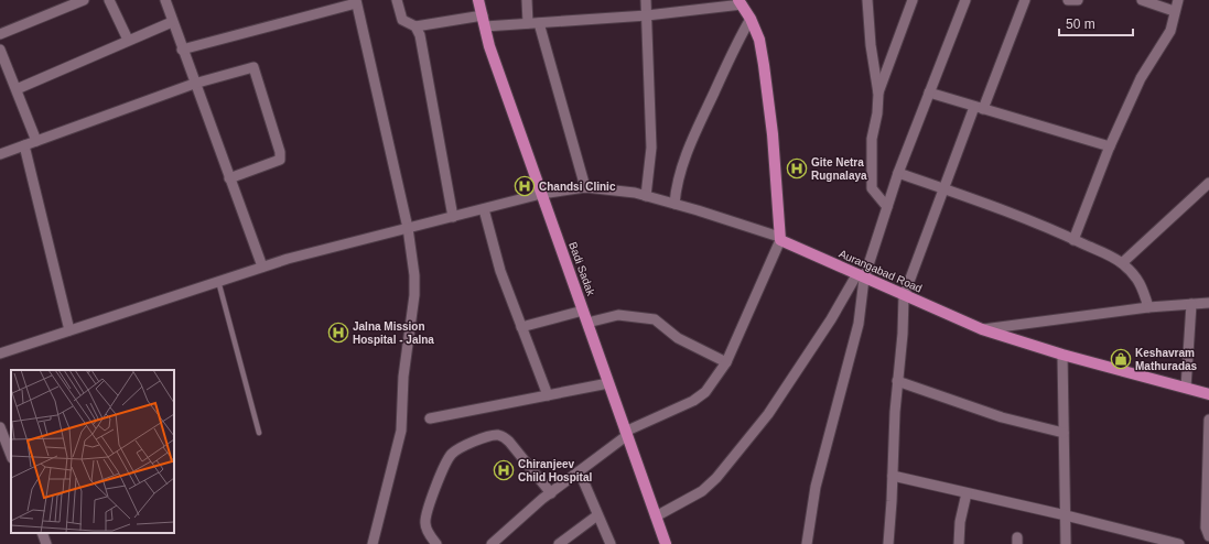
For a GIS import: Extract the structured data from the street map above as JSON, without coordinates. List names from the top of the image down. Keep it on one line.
{"streets":{"main road":["Badi Sadak","Aurangabad Road"]},"places":{"hospital":["Gite Netra Rugnalaya","Chandsi Clinic","Jalna Mission Hospital - Jalna","Chiranjeev Child Hospital"],"shop":["Keshavram Mathuradas"]},"scale_bar":"50 m"}
